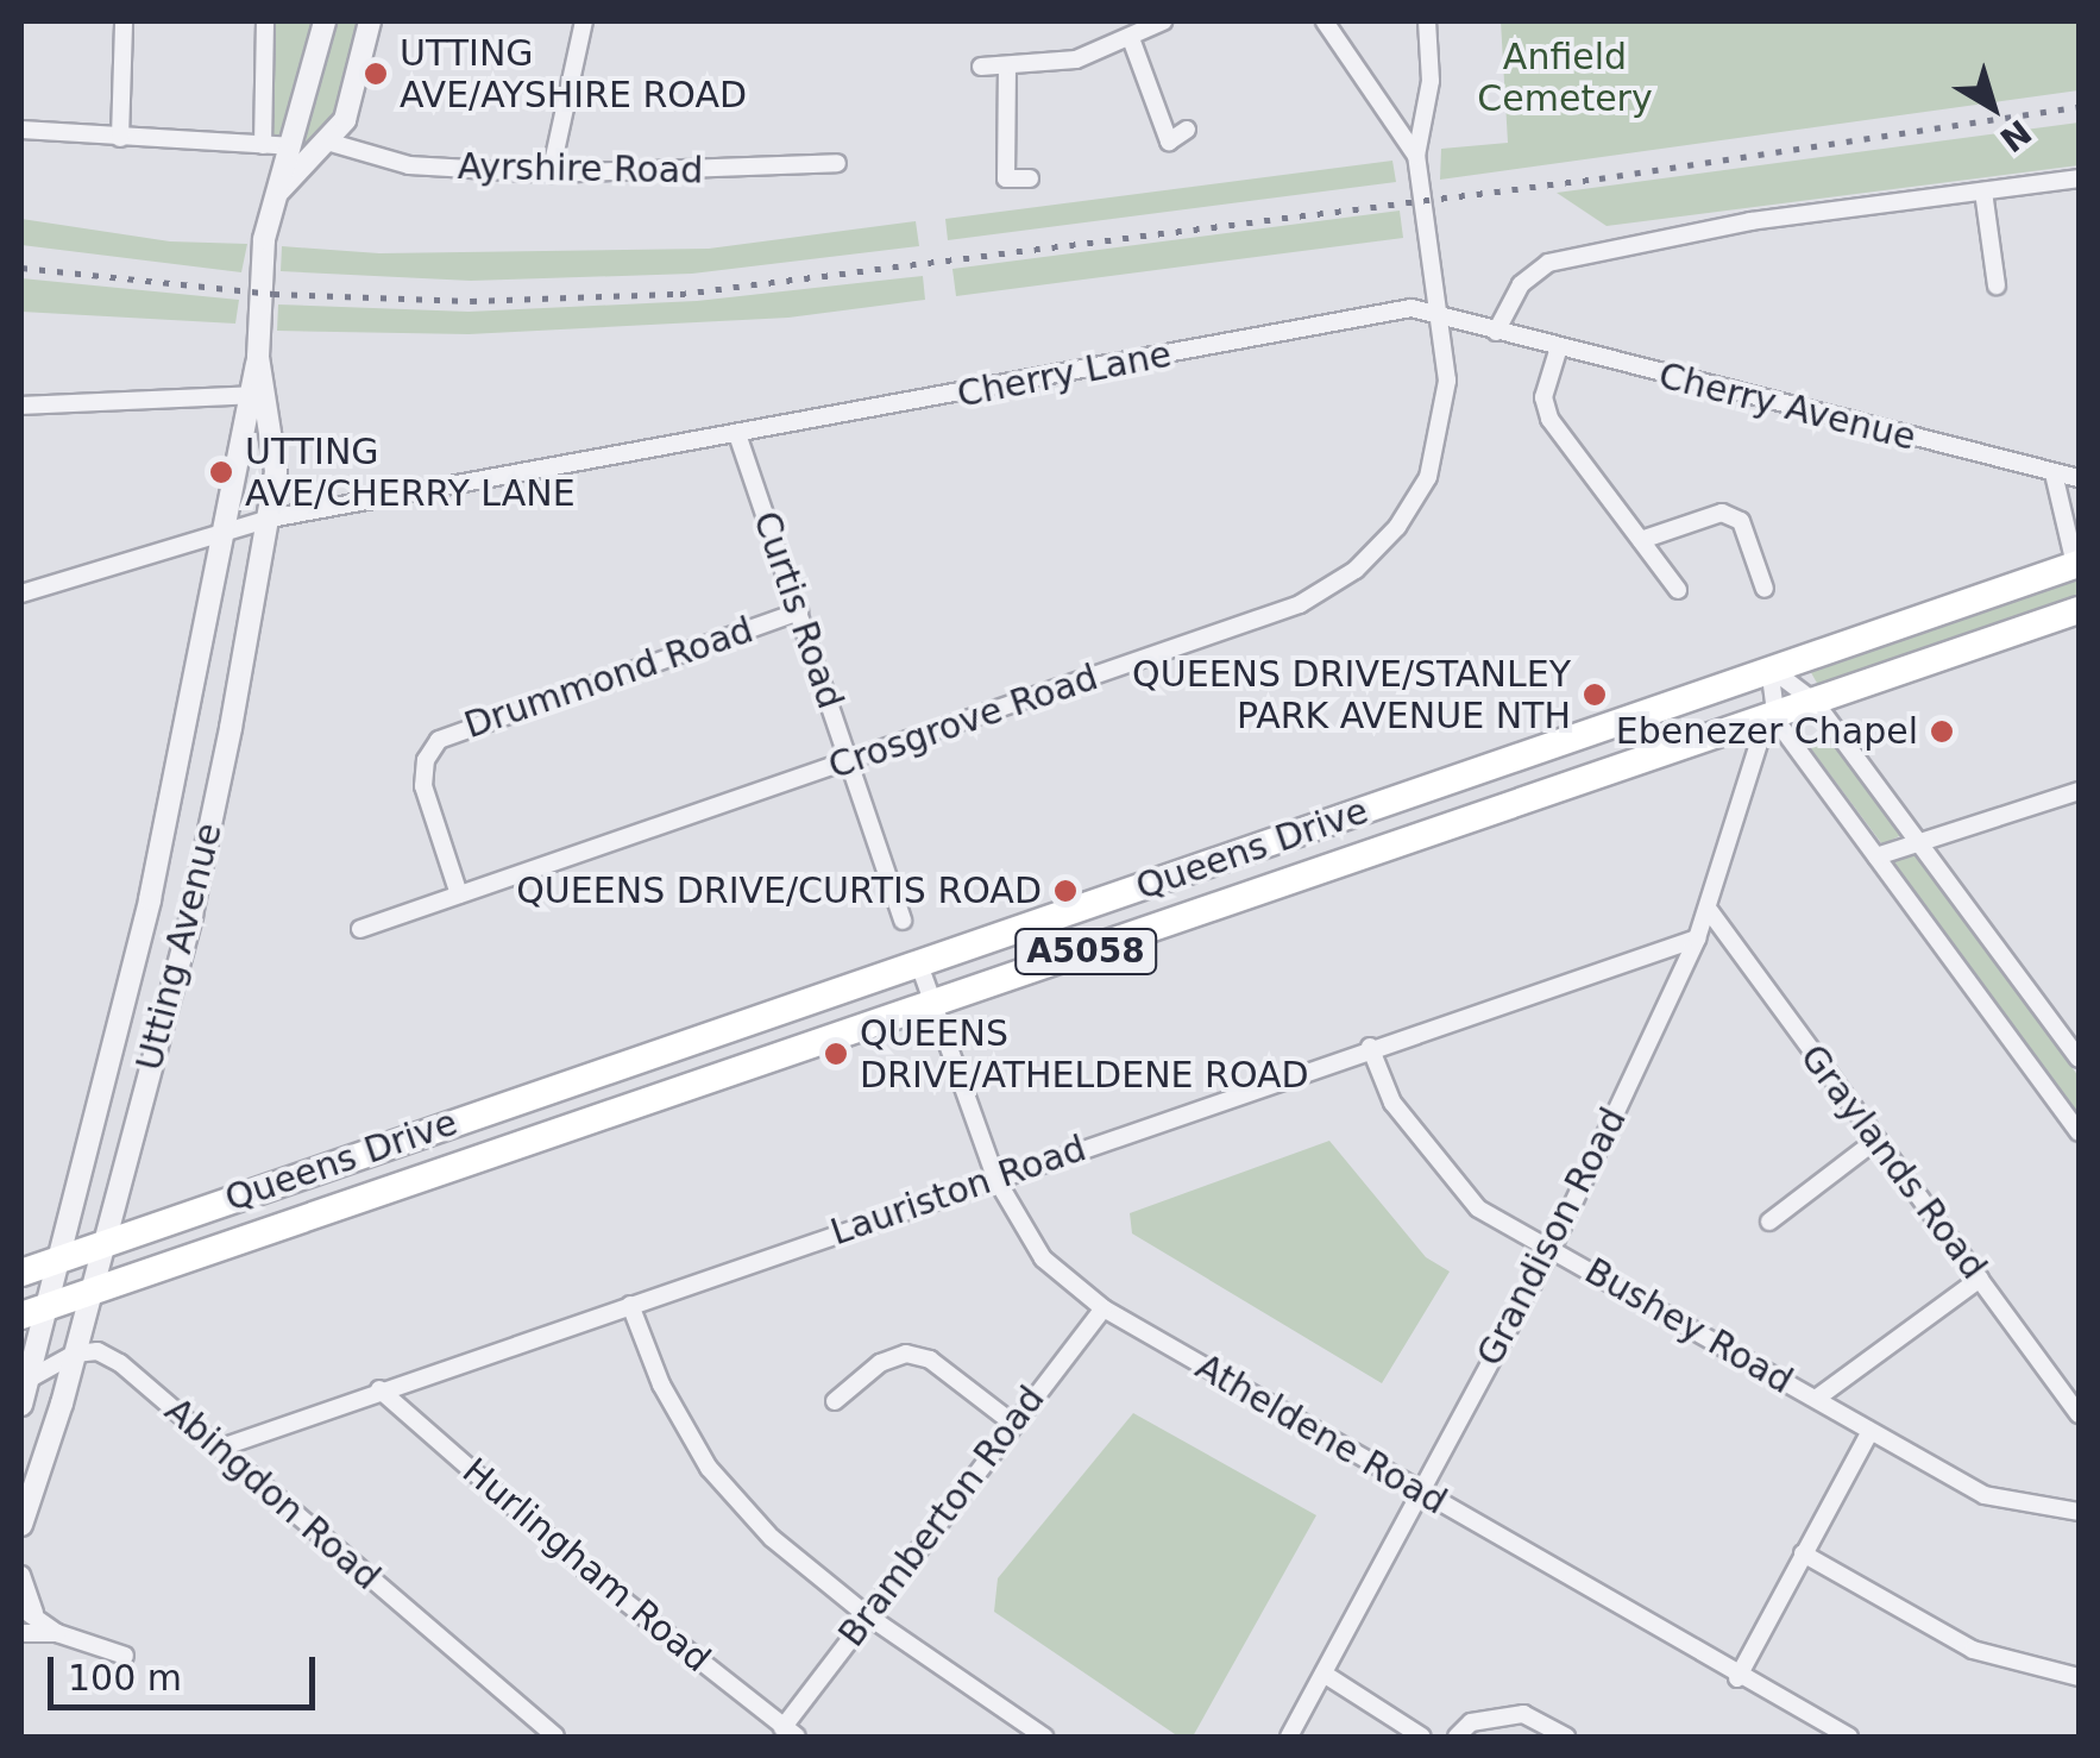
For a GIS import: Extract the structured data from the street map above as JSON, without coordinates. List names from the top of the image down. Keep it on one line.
{"streets":{"highway":["Queens Drive","A5058"],"street":["Ayrshire Road","Cherry Lane","Cherry Avenue","Curtis Road","Drummond Road","Crosgrove Road","Utting Avenue","Graylands Road","Lauriston Road","Grandison Road","Bushey Road","Atheldene Road","Abingdon Road","Bramberton Road","Hurlingham Road"]},"crossings":[["Cherry Lane","Cherry Avenue"],["Cherry Lane","Curtis Road"],["Cherry Lane","Crosgrove Road"],["Cherry Lane","Utting Avenue"],["Curtis Road","Drummond Road"],["Curtis Road","Crosgrove Road"],["Drummond Road","Crosgrove Road"],["Queens Drive","Utting Avenue"],["Queens Drive","Grandison Road"],["Queens Drive","Atheldene Road"],["Utting Avenue","Abingdon Road"],["Graylands Road","Grandison Road"],["Lauriston Road","Grandison Road"],["Lauriston Road","Bushey Road"],["Lauriston Road","Atheldene Road"],["Lauriston Road","Abingdon Road"],["Lauriston Road","Hurlingham Road"],["Grandison Road","Bushey Road"],["Grandison Road","Atheldene Road"],["Atheldene Road","Bramberton Road"],["Bramberton Road","Hurlingham Road"]],"parks":["Anfield Cemetery"],"places":["UTTING AVE/AYSHIRE ROAD","UTTING AVE/CHERRY LANE","QUEENS DRIVE/STANLEY PARK AVENUE NTH","Ebenezer Chapel","QUEENS DRIVE/CURTIS ROAD","QUEENS DRIVE/ATHELDENE ROAD"],"scale_bar":"100 m","north":"bottom right"}
